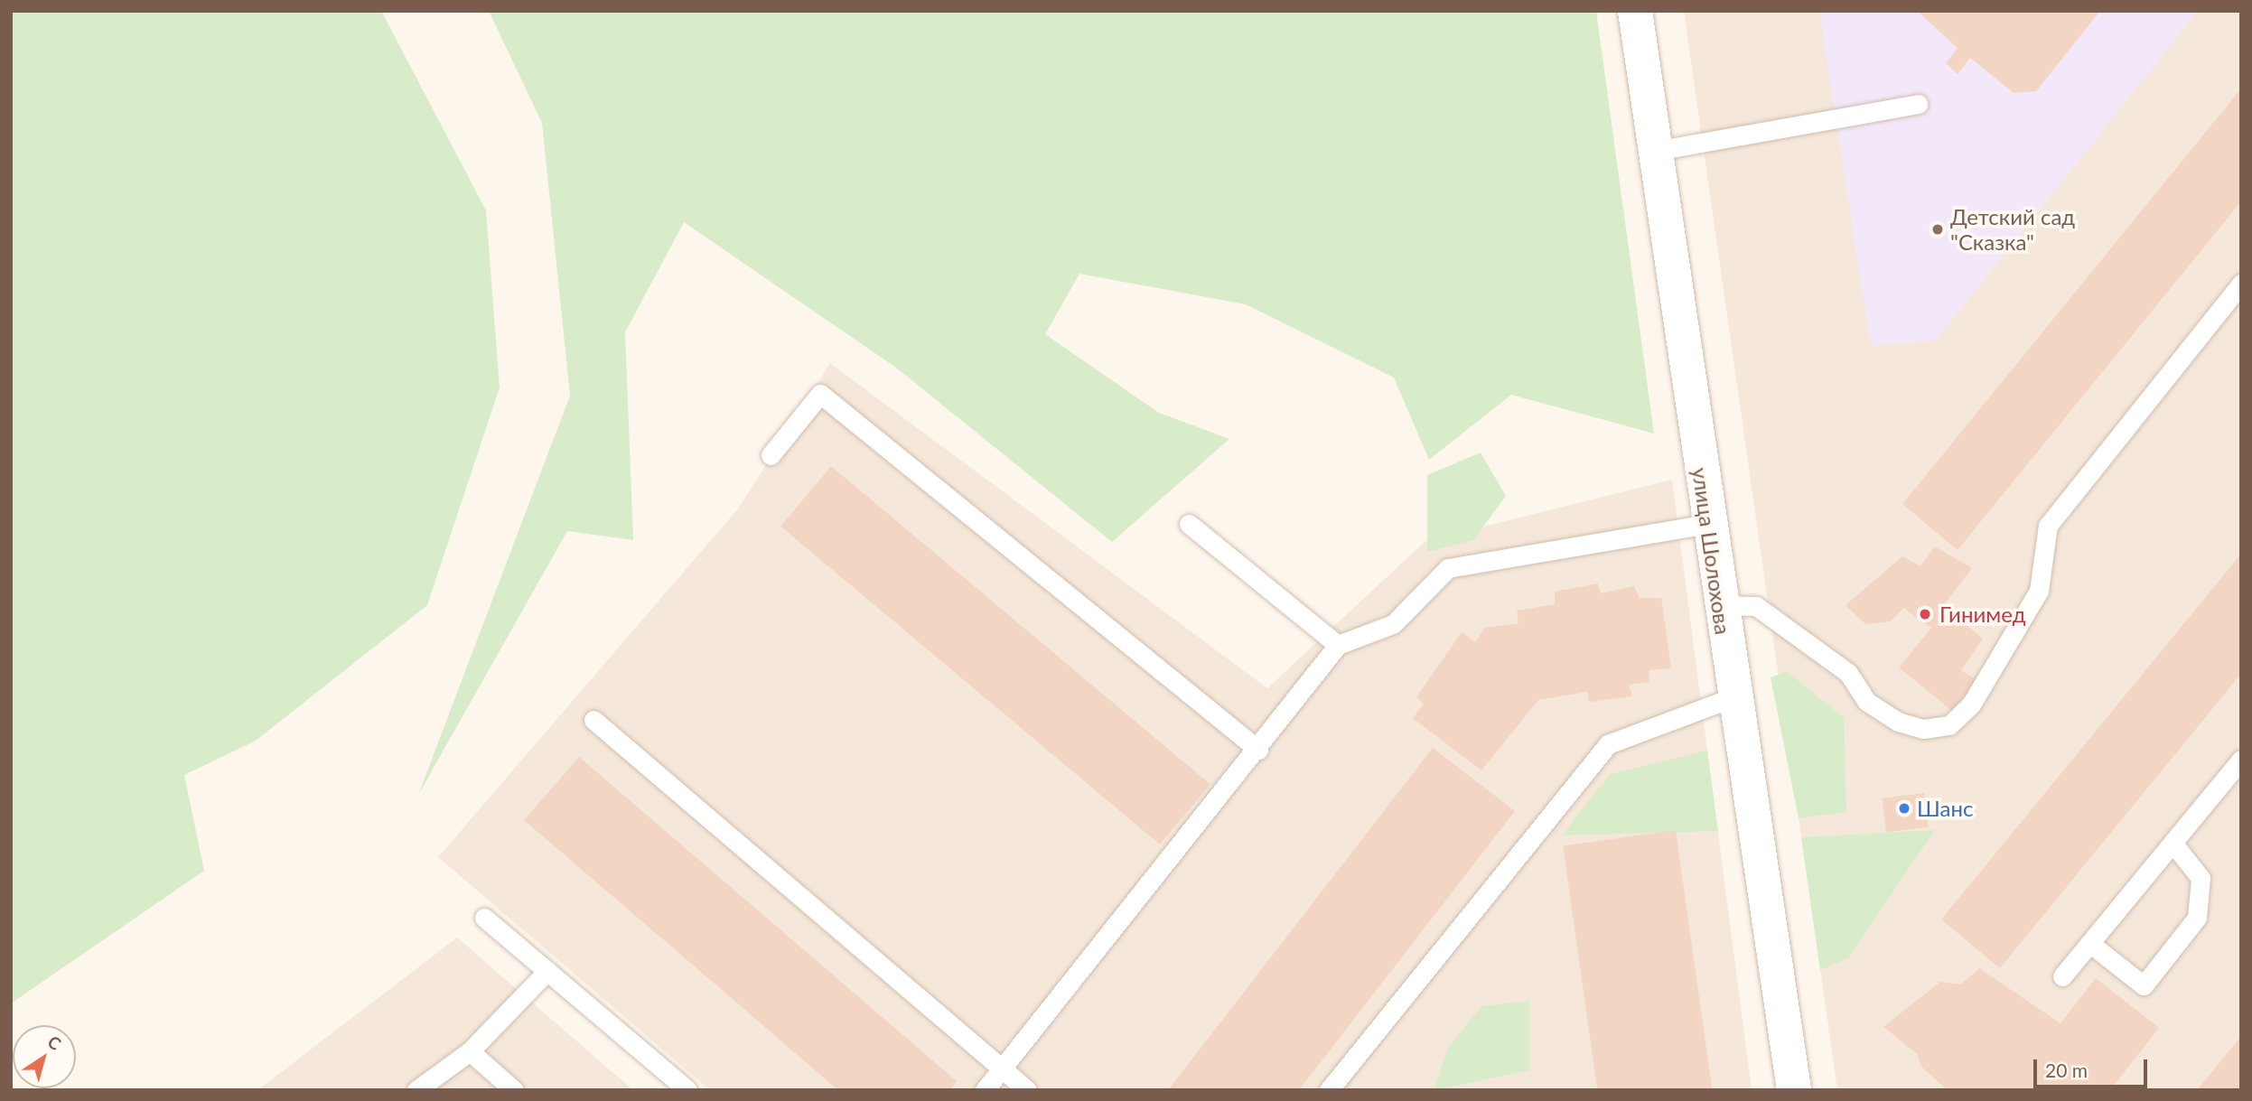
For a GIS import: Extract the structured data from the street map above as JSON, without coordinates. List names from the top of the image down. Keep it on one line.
{"streets":{"street":["улица Шолохова"]},"places":["Детский сад \"Сказка\"","Гинимед","Шанс"],"scale_bar":"20 m","north":"top right"}
